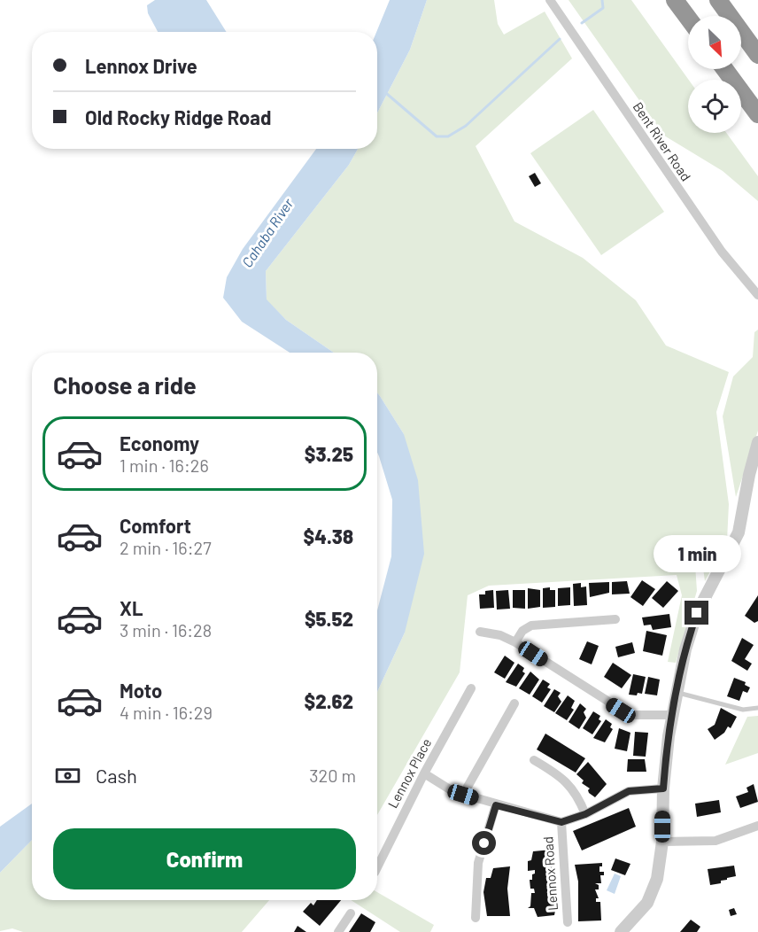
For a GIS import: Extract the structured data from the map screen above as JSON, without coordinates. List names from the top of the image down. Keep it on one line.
{"streets":{"street":["Bent River Road","Lennox Place","Lennox Road"]},"water":["Cahaba River"],"north":"bottom right","page":{"banner":["Lennox Drive","Old Rocky Ridge Road"],"heading":"Choose a ride","list":[{"name":"Economy","note":"1 min · 16:26","value":"$3.25"},{"name":"Comfort","note":"2 min · 16:27","value":"$4.38"},{"name":"XL","note":"3 min · 16:28","value":"$5.52"},{"name":"Moto","note":"4 min · 16:29","value":"$2.62"}],"bubble":"1 min","pay":["Cash","320 m"],"buttons":"Confirm"}}
